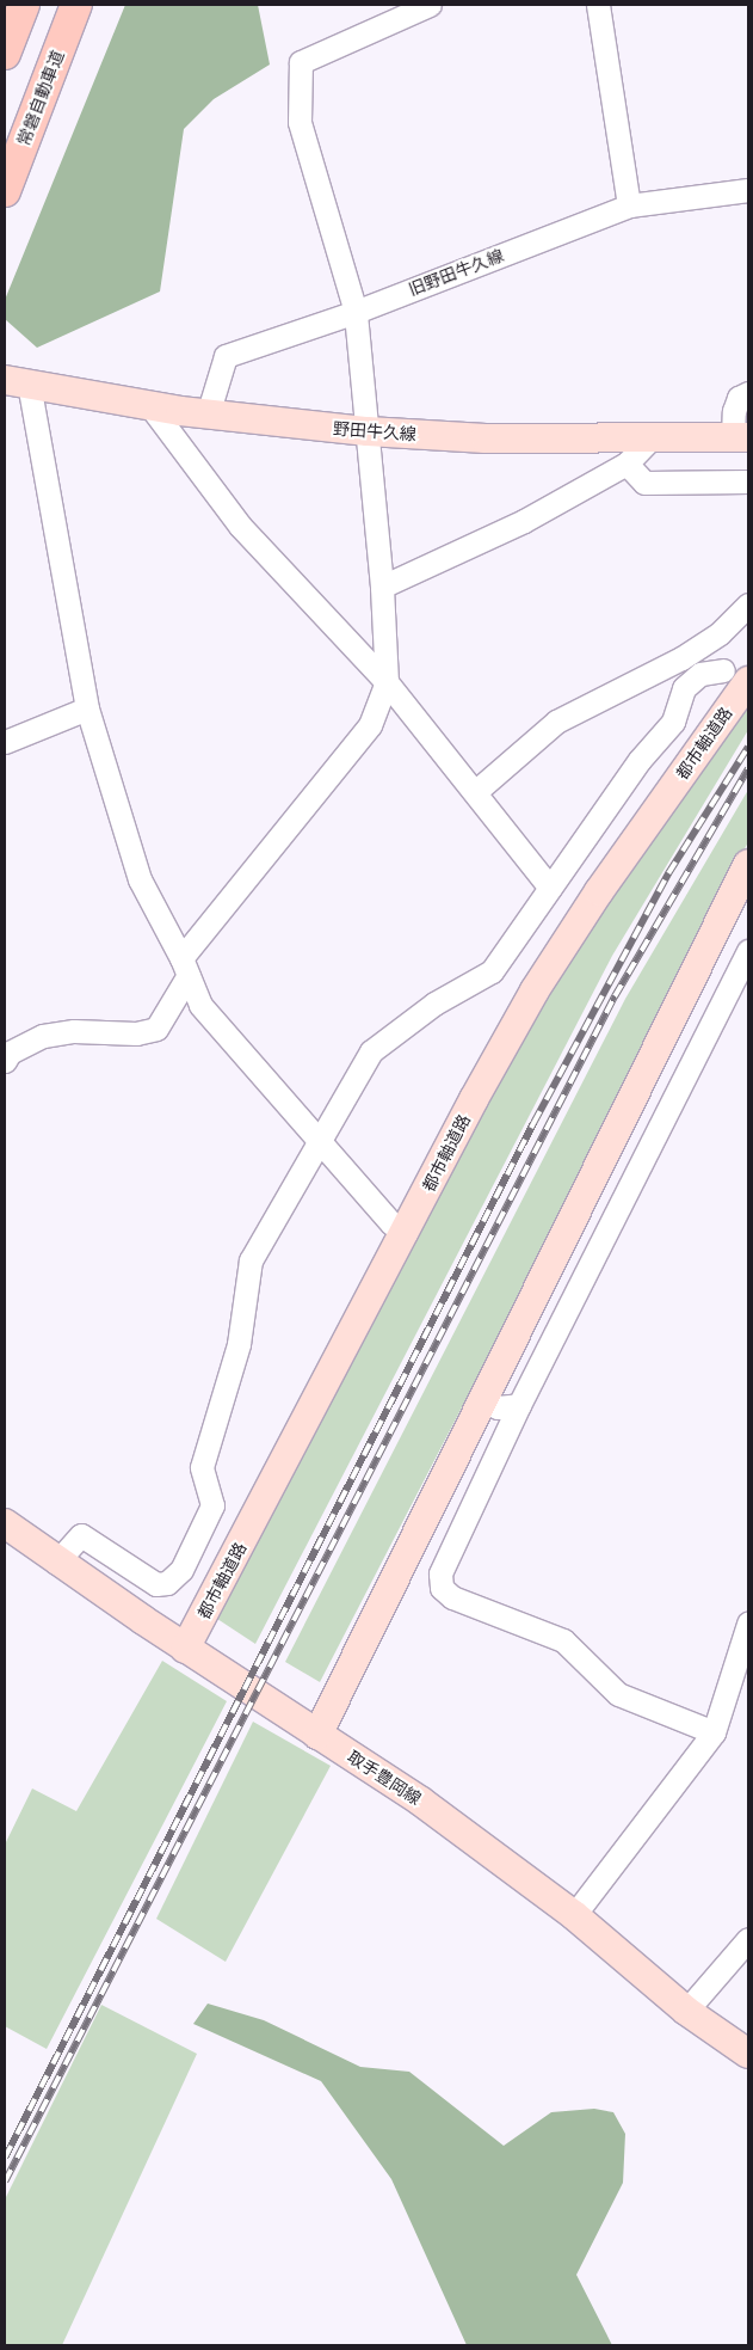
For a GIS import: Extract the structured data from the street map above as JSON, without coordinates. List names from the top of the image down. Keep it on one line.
{"streets":{"highway":["常磐自動車道"],"main road":["野田牛久線","都市軸道路","取手豊岡線"],"street":["旧野田牛久線"]},"crossings":[["旧野田牛久線","野田牛久線"],["都市軸道路","取手豊岡線"]]}
